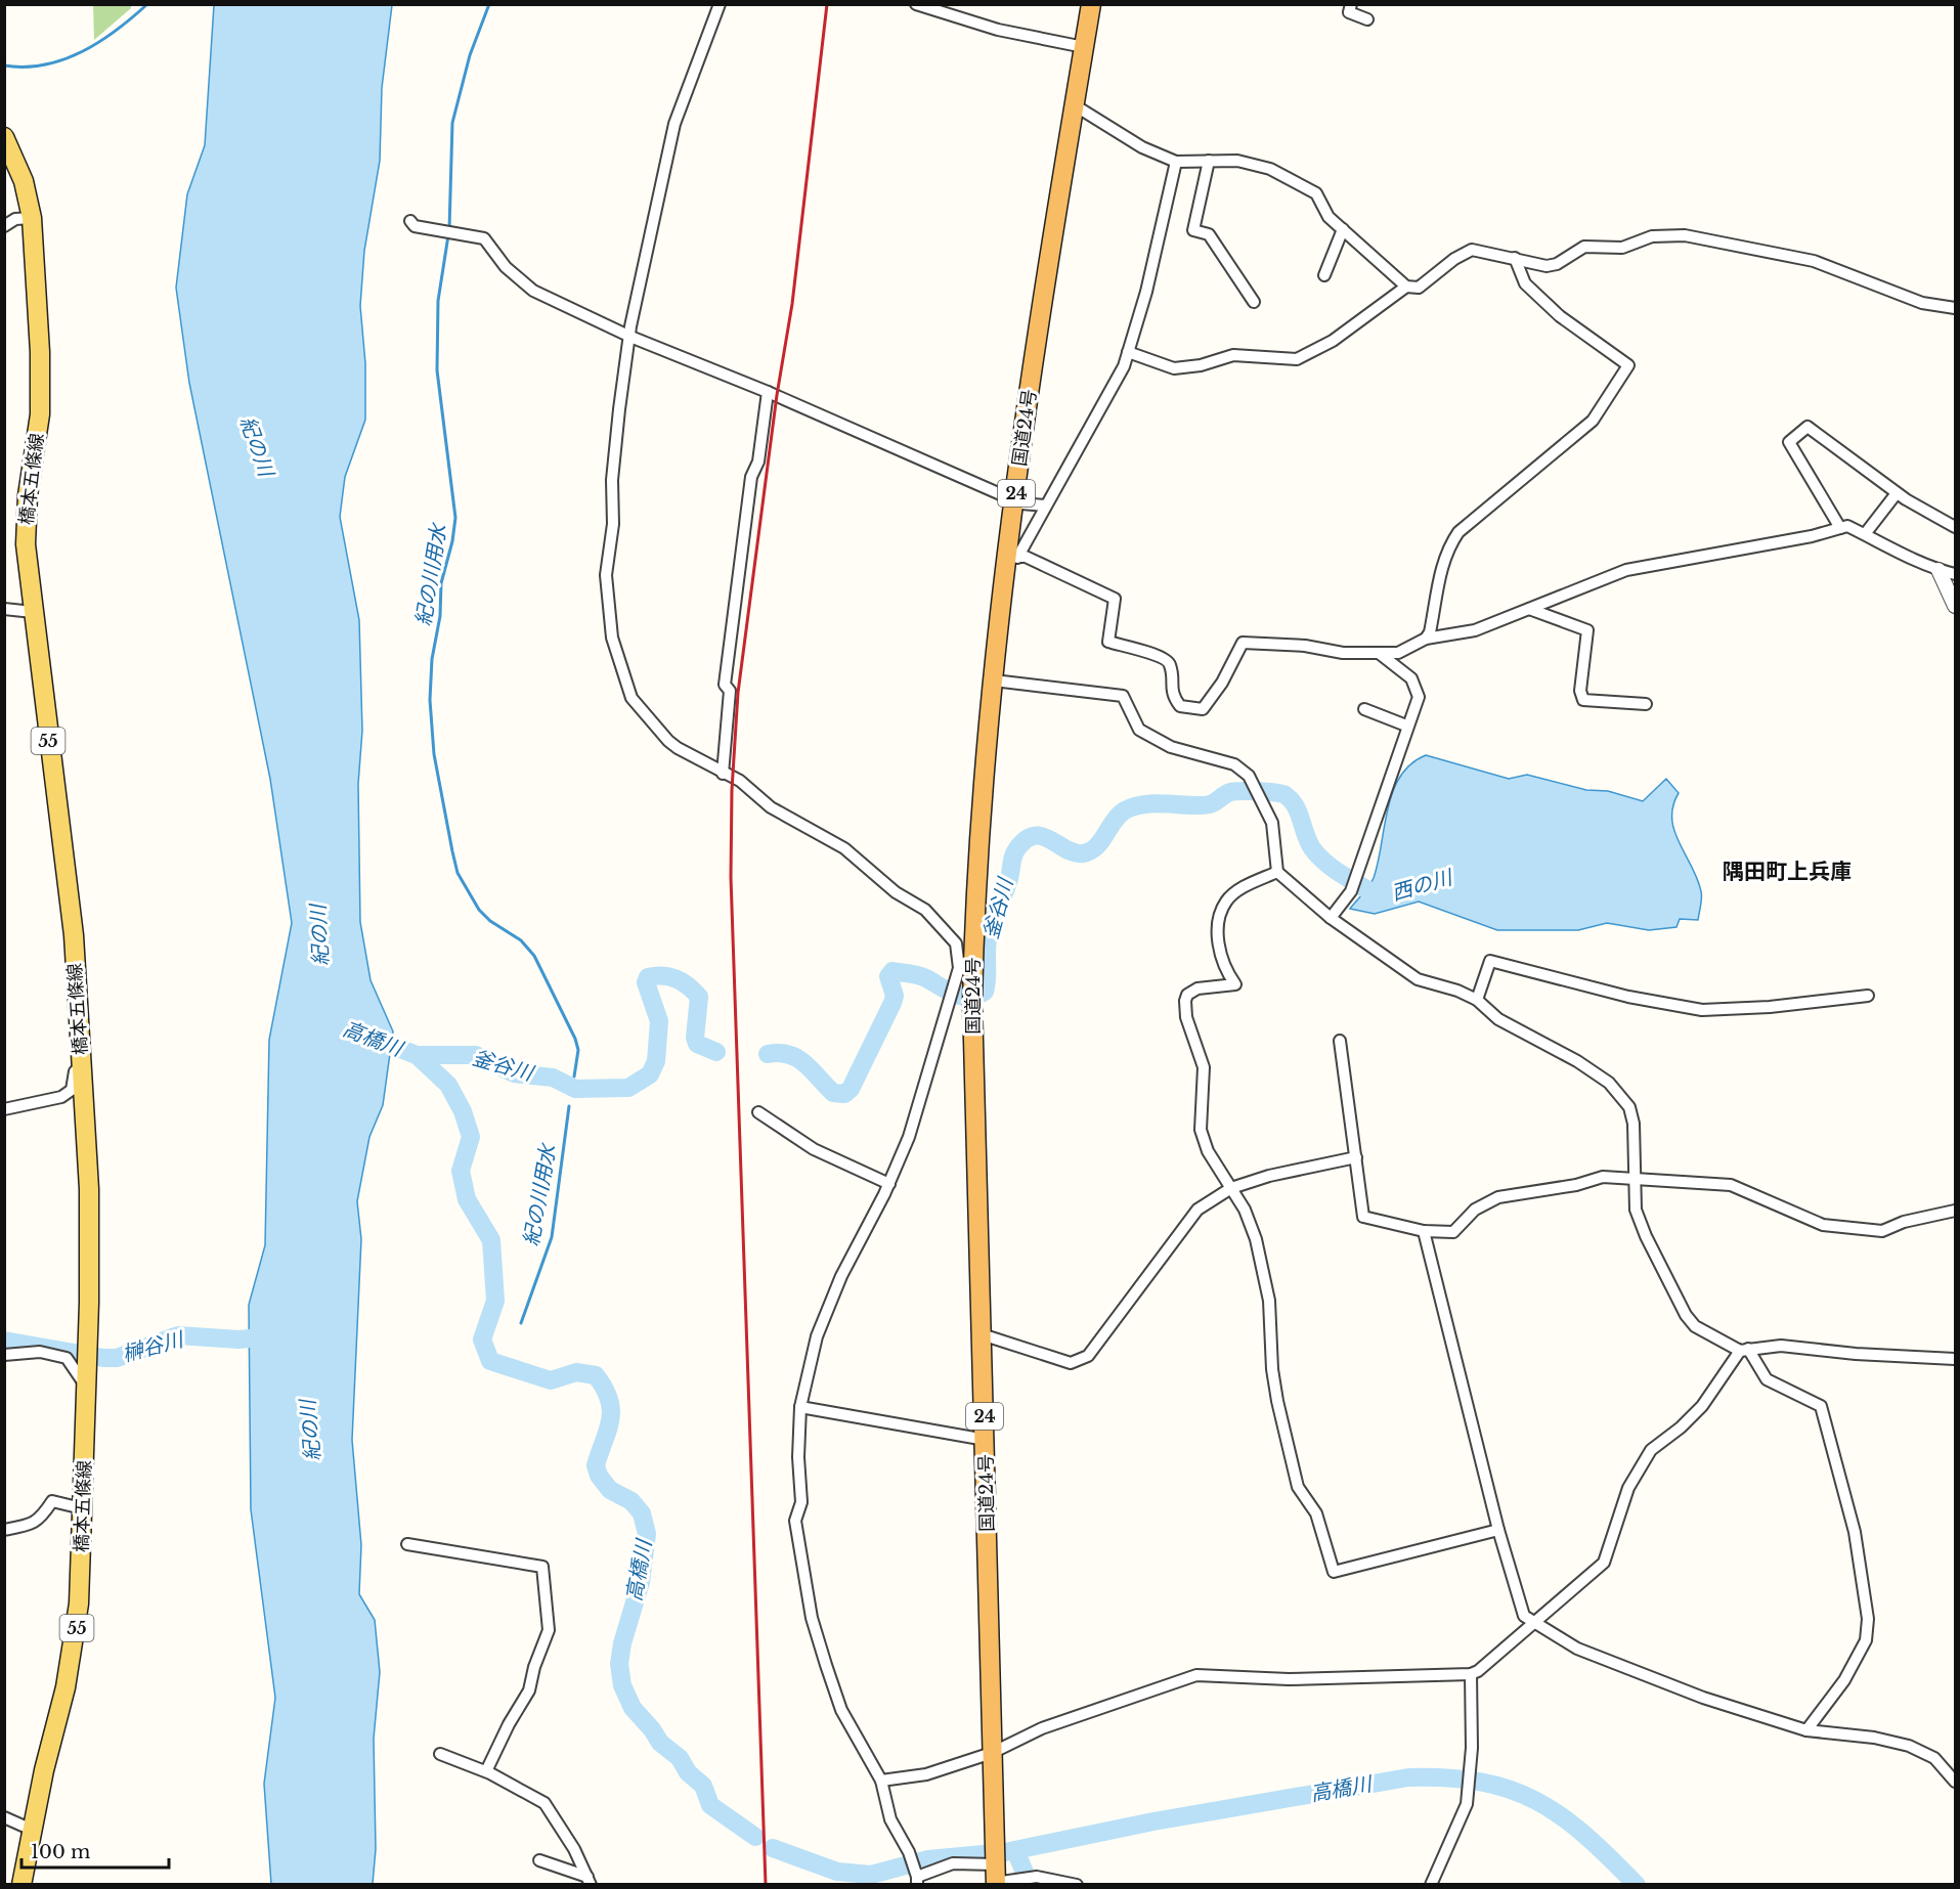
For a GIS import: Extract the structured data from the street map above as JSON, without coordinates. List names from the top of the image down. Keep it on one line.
{"streets":{"highway":["国道24号","24"],"main road":["橋本五條線","55"]},"districts":["隅田町上兵庫"],"water":["紀の川","紀の川用水","西の川","釜谷川","高橋川","榊谷川"],"scale_bar":"100 m"}
